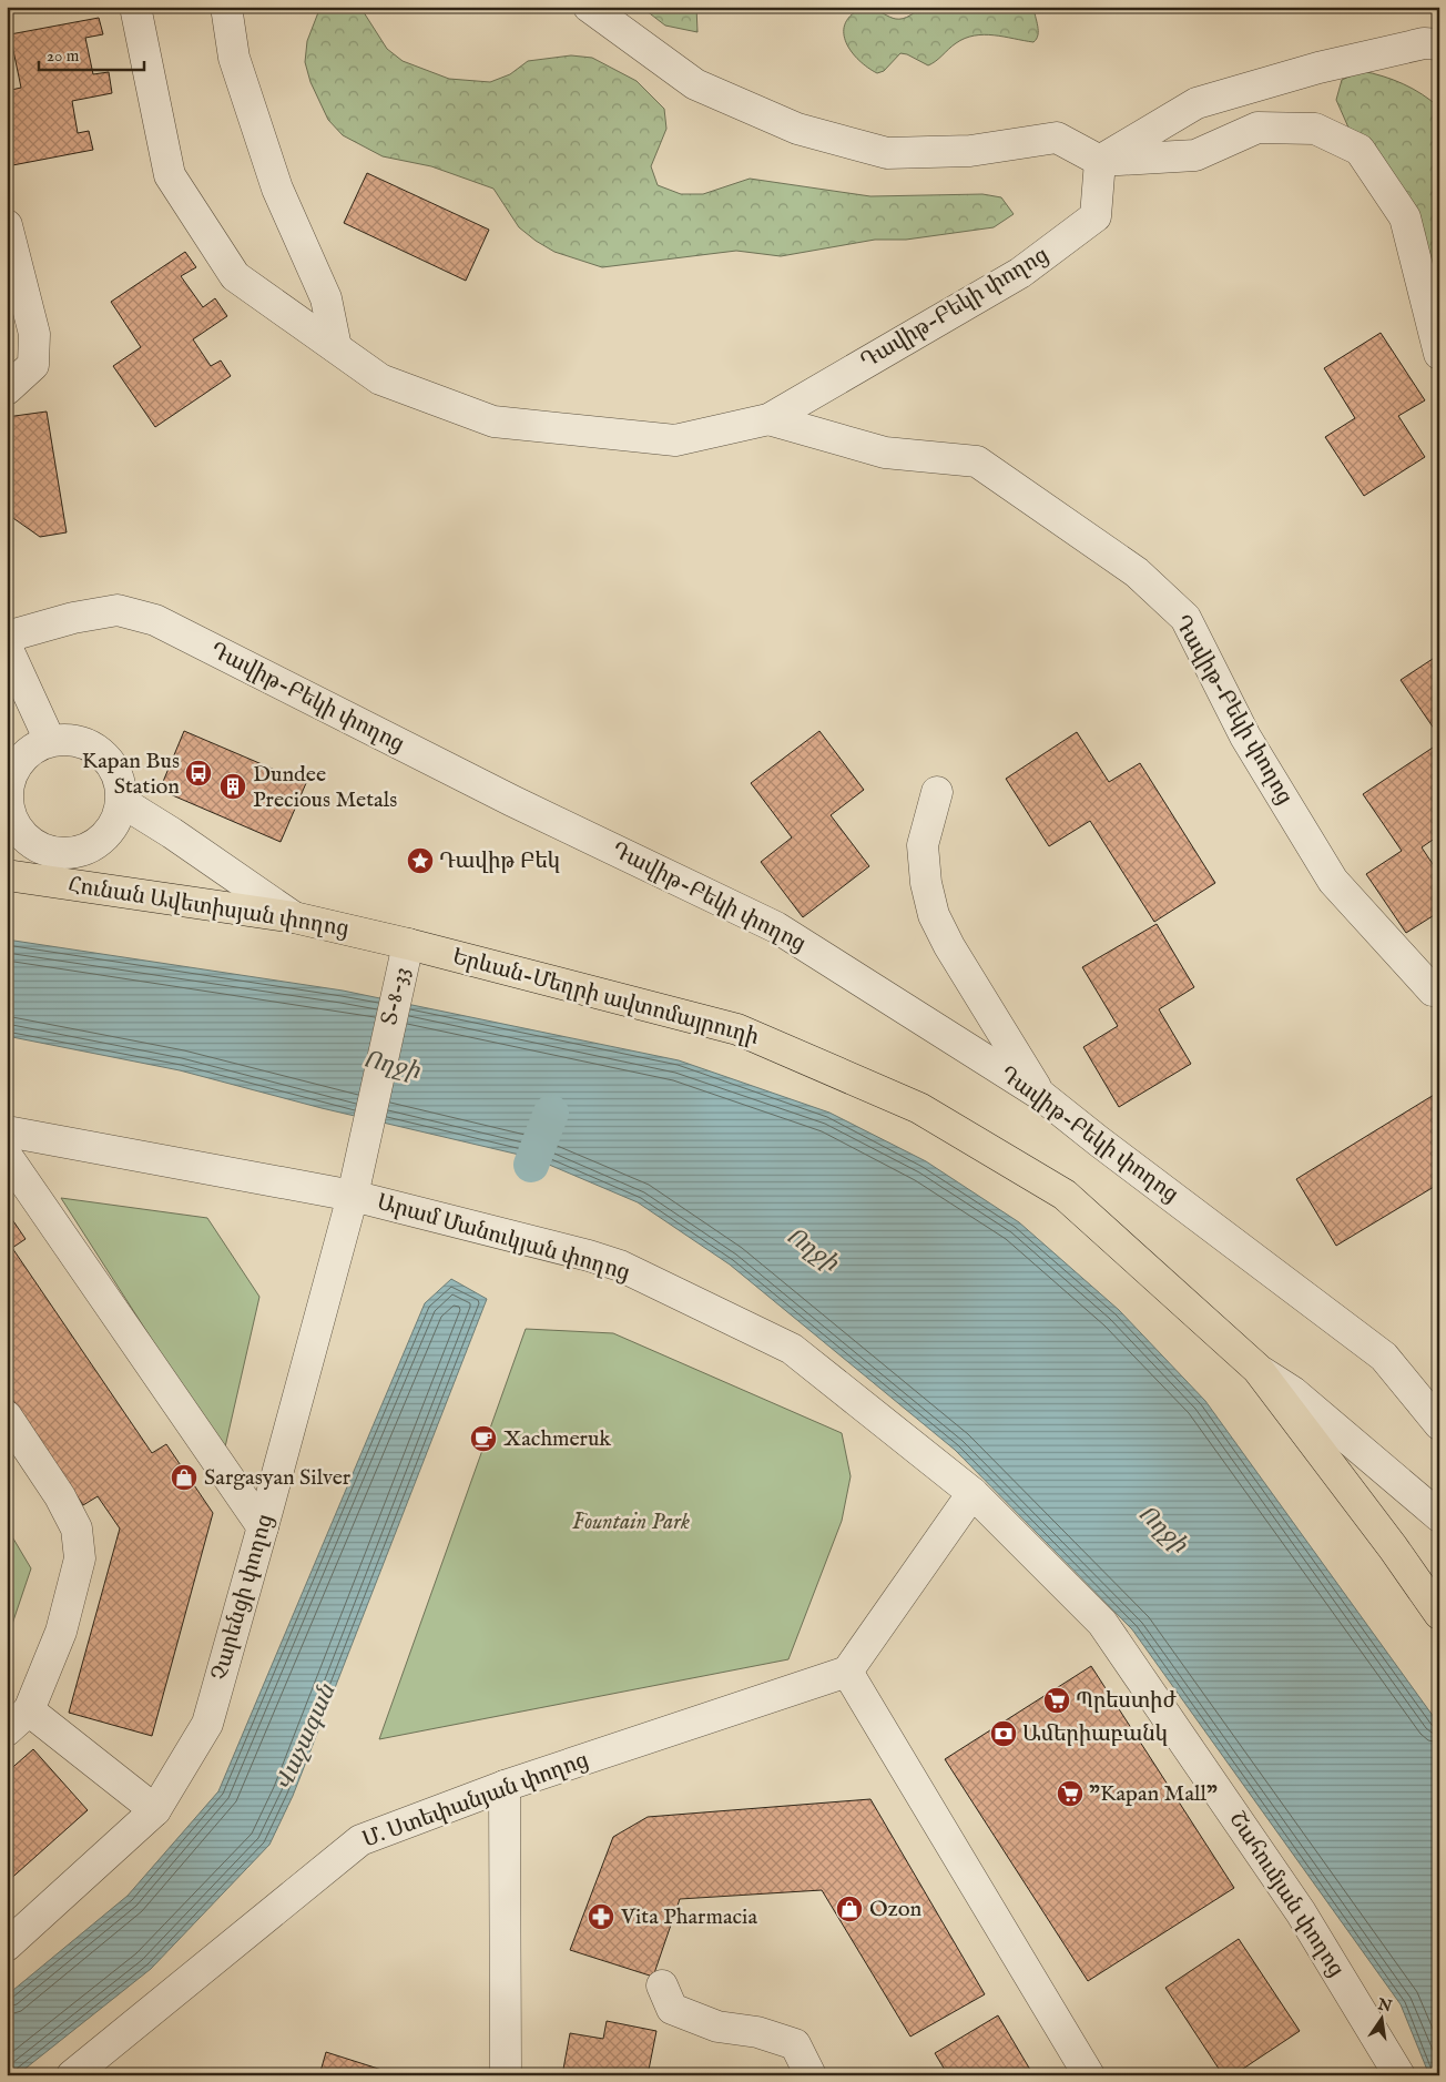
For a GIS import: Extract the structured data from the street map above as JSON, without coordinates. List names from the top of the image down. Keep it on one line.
{"streets":{"highway":["Հունան Ավետիսյան փողոց","Երևան-Մեղրի ավտոմայրուղի"],"street":["Դավիթ-Բեկի փողոց","Տ-8-33","Արամ Մանուկյան փողոց","Չարենցի փողոց","Մ. Ստեփանյան փողոց","Շահումյան փողոց"]},"crossings":[["Հունան Ավետիսյան փողոց","Տ-8-33"],["Հունան Ավետիսյան փողոց","Երևան-Մեղրի ավտոմայրուղի"],["Տ-8-33","Երևան-Մեղրի ավտոմայրուղի"],["Տ-8-33","Չարենցի փողոց"],["Արամ Մանուկյան փողոց","Չարենցի փողոց"],["Արամ Մանուկյան փողոց","Շահումյան փողոց"]],"water":["Ողջի","Վաչագան"],"parks":["Fountain Park"],"places":{"bus stop":["Kapan Bus Station"],"building":["Dundee Precious Metals"],"place":["Դավիթ Բեկ"],"cafe":["Xachmeruk"],"shop":["Sargasyan Silver","Ozon"],"supermarket":["Պրեստիժ","\"Kapan Mall\""],"bank":["Ամերիաբանկ"],"pharmacy":["Vita Pharmacia"]},"scale_bar":"20 m","north":"top"}
